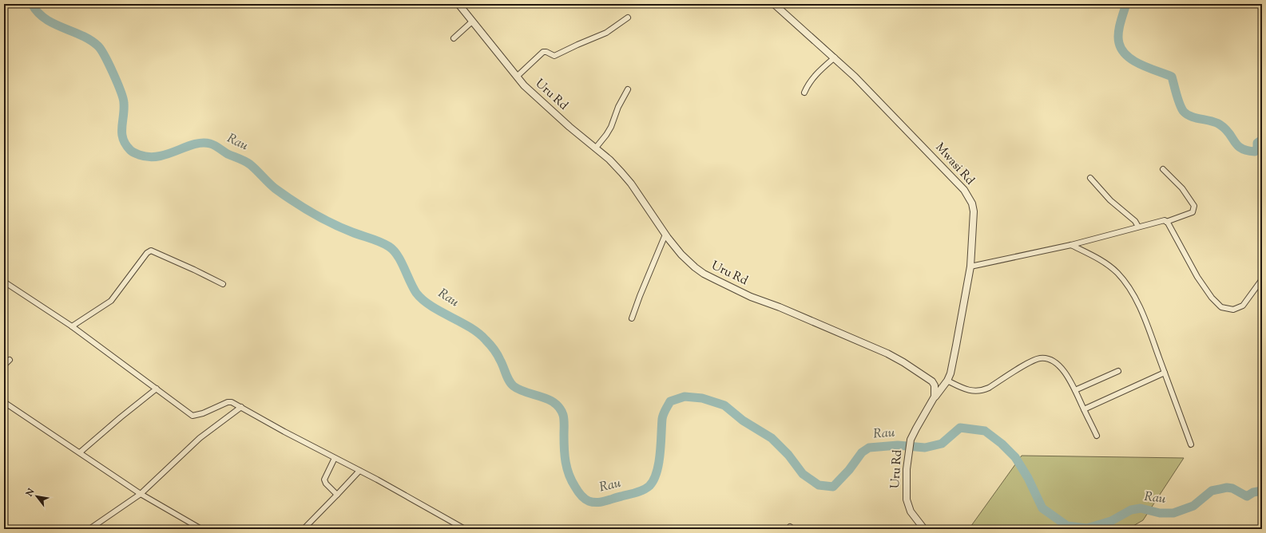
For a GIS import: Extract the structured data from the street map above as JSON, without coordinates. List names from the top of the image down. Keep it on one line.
{"streets":{"street":["Uru Rd","Mwasi Rd"]},"crossings":[["Uru Rd","Mwasi Rd"]],"water":["Rau"],"north":"top left"}
